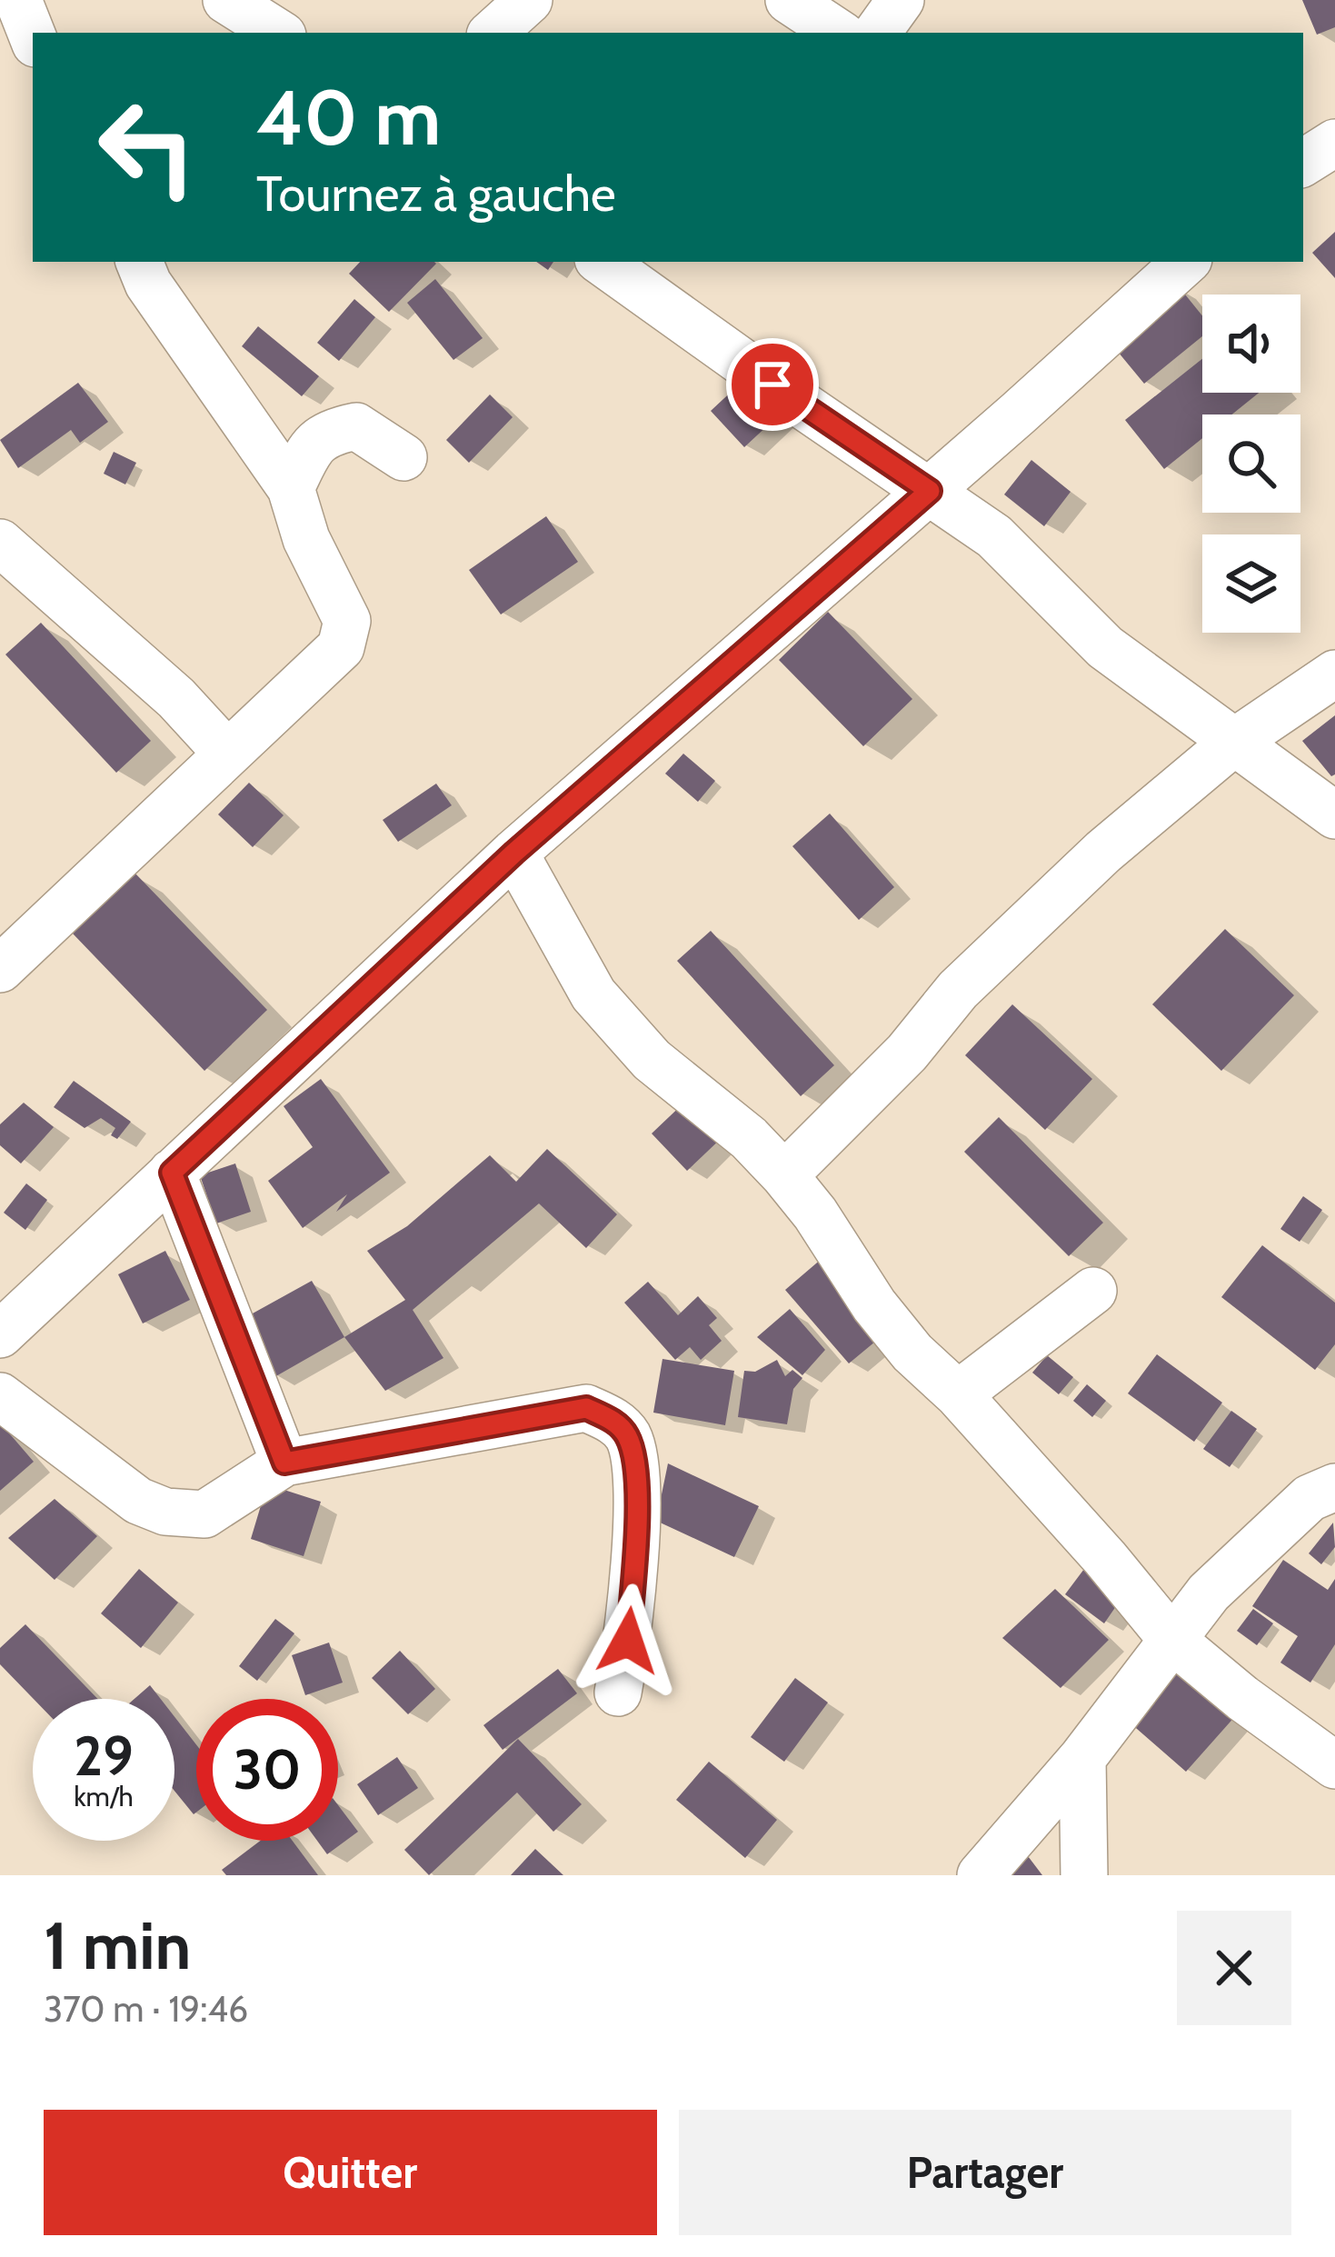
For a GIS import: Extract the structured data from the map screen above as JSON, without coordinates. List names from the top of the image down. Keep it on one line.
{"page":{"turn":["40 m","Tournez à gauche"],"speed":"29 km/h","limit":"30","heading":["1 min","370 m · 19:46"],"buttons":["Quitter","Partager"]}}
